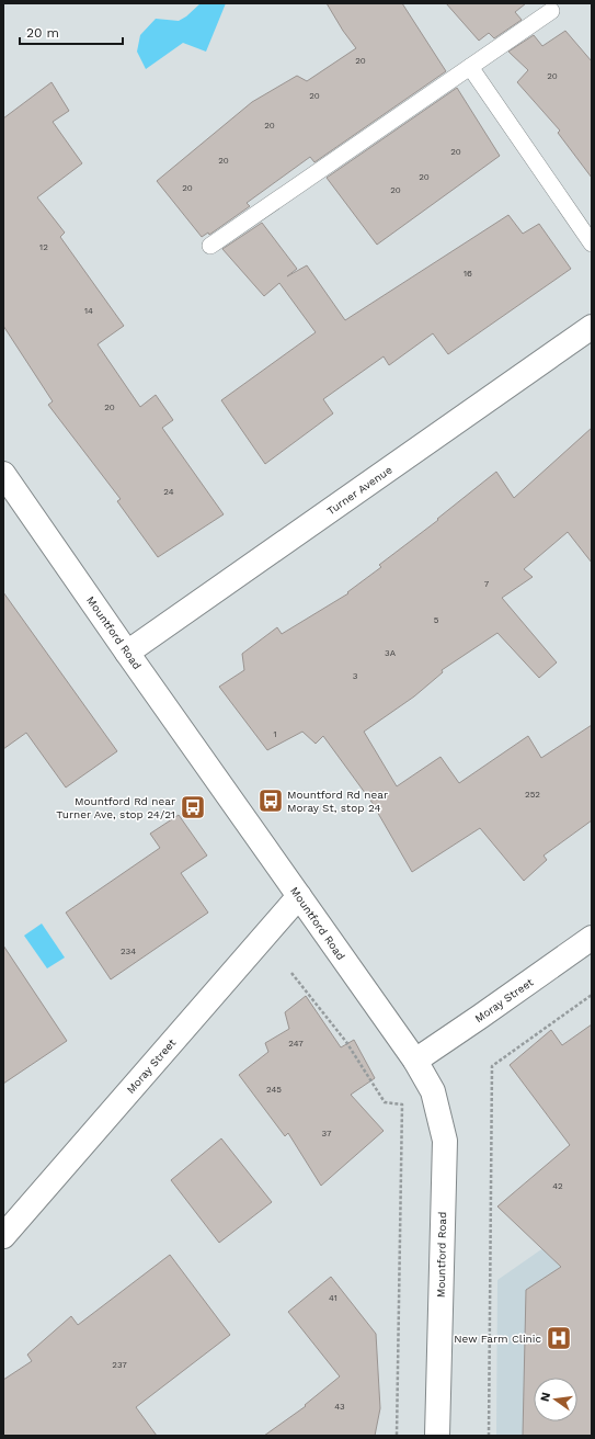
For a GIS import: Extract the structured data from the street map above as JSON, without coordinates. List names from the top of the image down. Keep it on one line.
{"streets":{"street":["Turner Avenue","Mountford Road","Moray Street"]},"crossings":[["Turner Avenue","Mountford Road"],["Mountford Road","Moray Street"]],"places":{"bus stop":["Mountford Rd near Moray St, stop 24","Mountford Rd near Turner Ave, stop 24/21"],"hospital":["New Farm Clinic"]},"house_numbers":["20","20","20","20","20","20","20","20","20","12","16","14","20","24","7","5","3A","3","1","252","234","247","245","37","42","41","237","43"],"scale_bar":"20 m","north":"left"}
